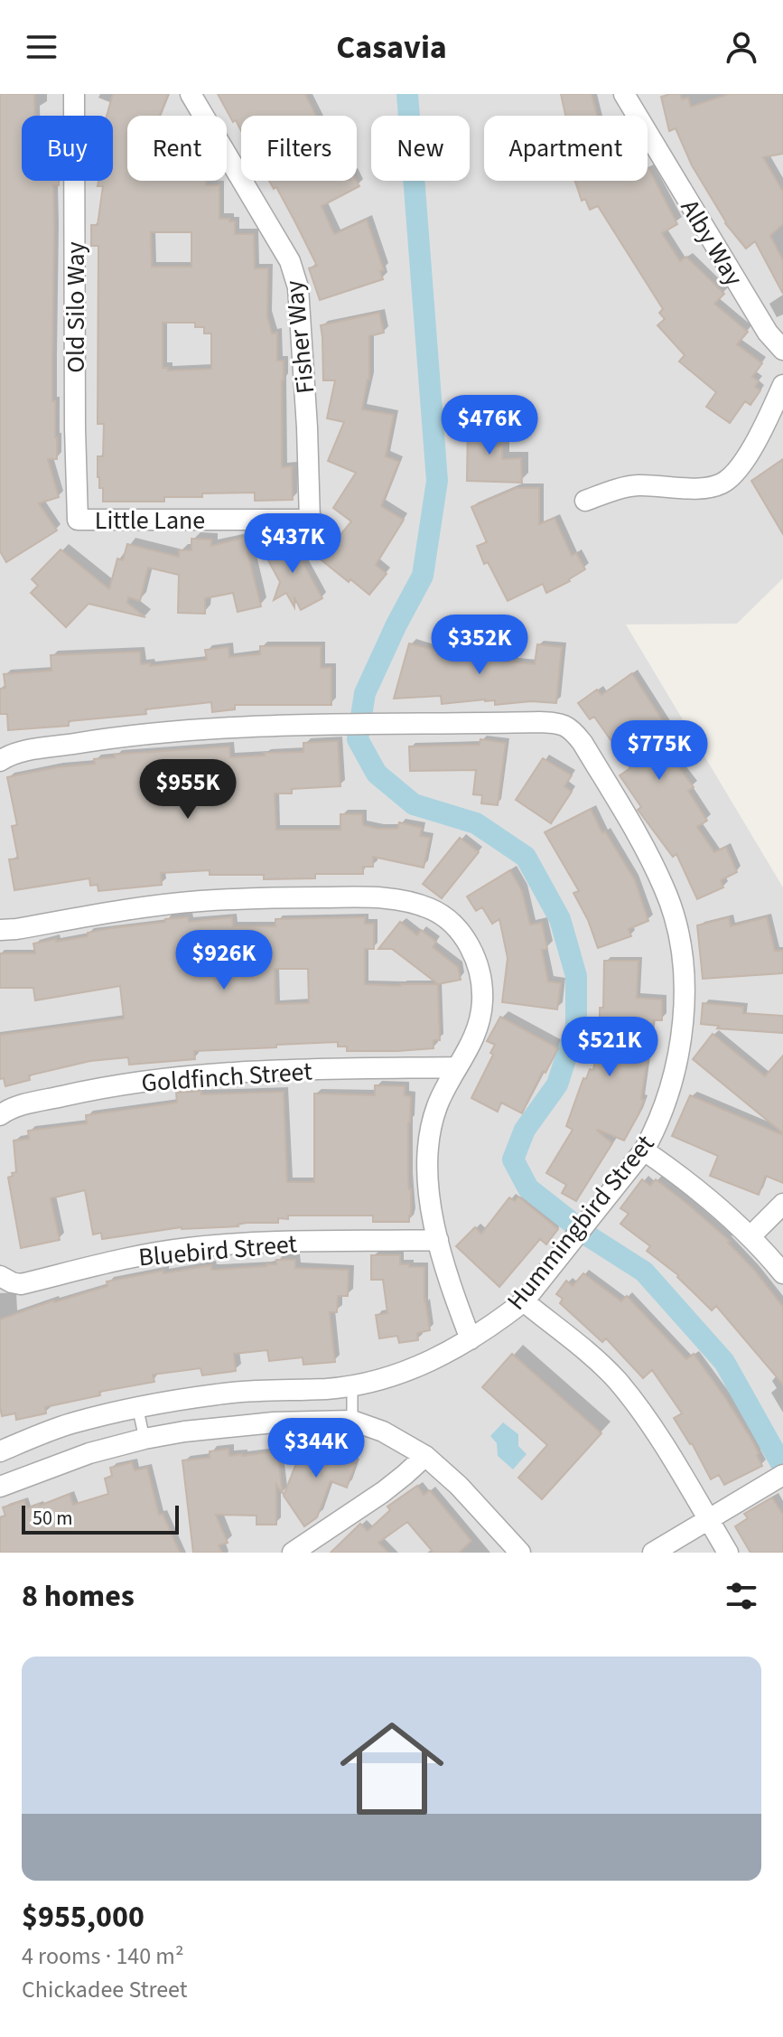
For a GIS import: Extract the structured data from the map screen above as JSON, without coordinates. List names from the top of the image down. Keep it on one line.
{"streets":{"street":["Alby Way","Old Silo Way","Fisher Way","Little Lane","Goldfinch Street","Hummingbird Street","Bluebird Street"]},"crossings":[["Old Silo Way","Little Lane"],["Fisher Way","Little Lane"]],"scale_bar":"50 m","page":{"header":"Casavia","chip":["Buy","Rent","Filters","New","Apartment"],"price":["$476K","$437K","$352K","$775K","$955K","$926K","$521K","$344K"],"scale":"50 m","heading":"8 homes","list":[{"name":"$955,000","note":"4 rooms · 140 m² · Chickadee Street"}]}}
